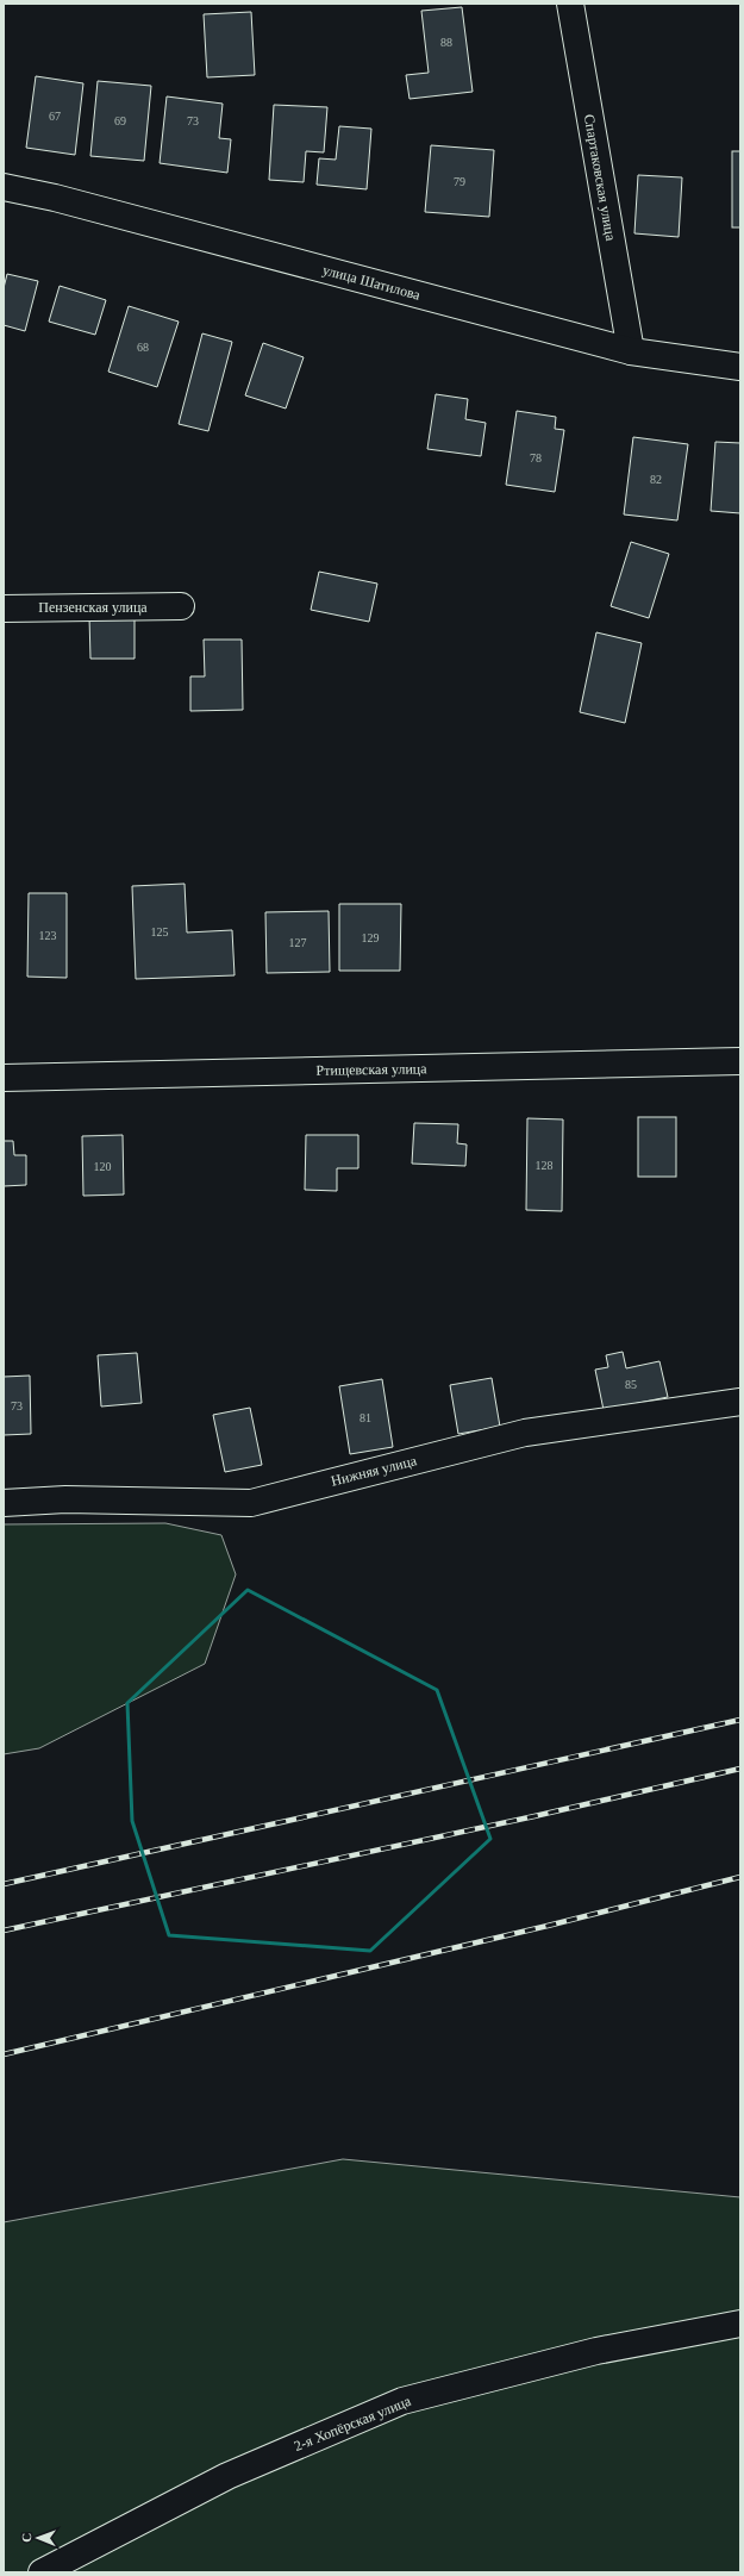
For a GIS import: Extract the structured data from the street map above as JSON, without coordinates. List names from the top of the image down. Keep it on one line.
{"streets":{"street":["Спартаковская улица","улица Шатилова","Пензенская улица","Ртищевская улица","Нижняя улица","2-я Хопёрская улица"]},"crossings":[["Спартаковская улица","улица Шатилова"]],"house_numbers":["88","67","69","73","79","68","78","82","125","123","129","127","128","120","85","73","81"],"north":"left"}
